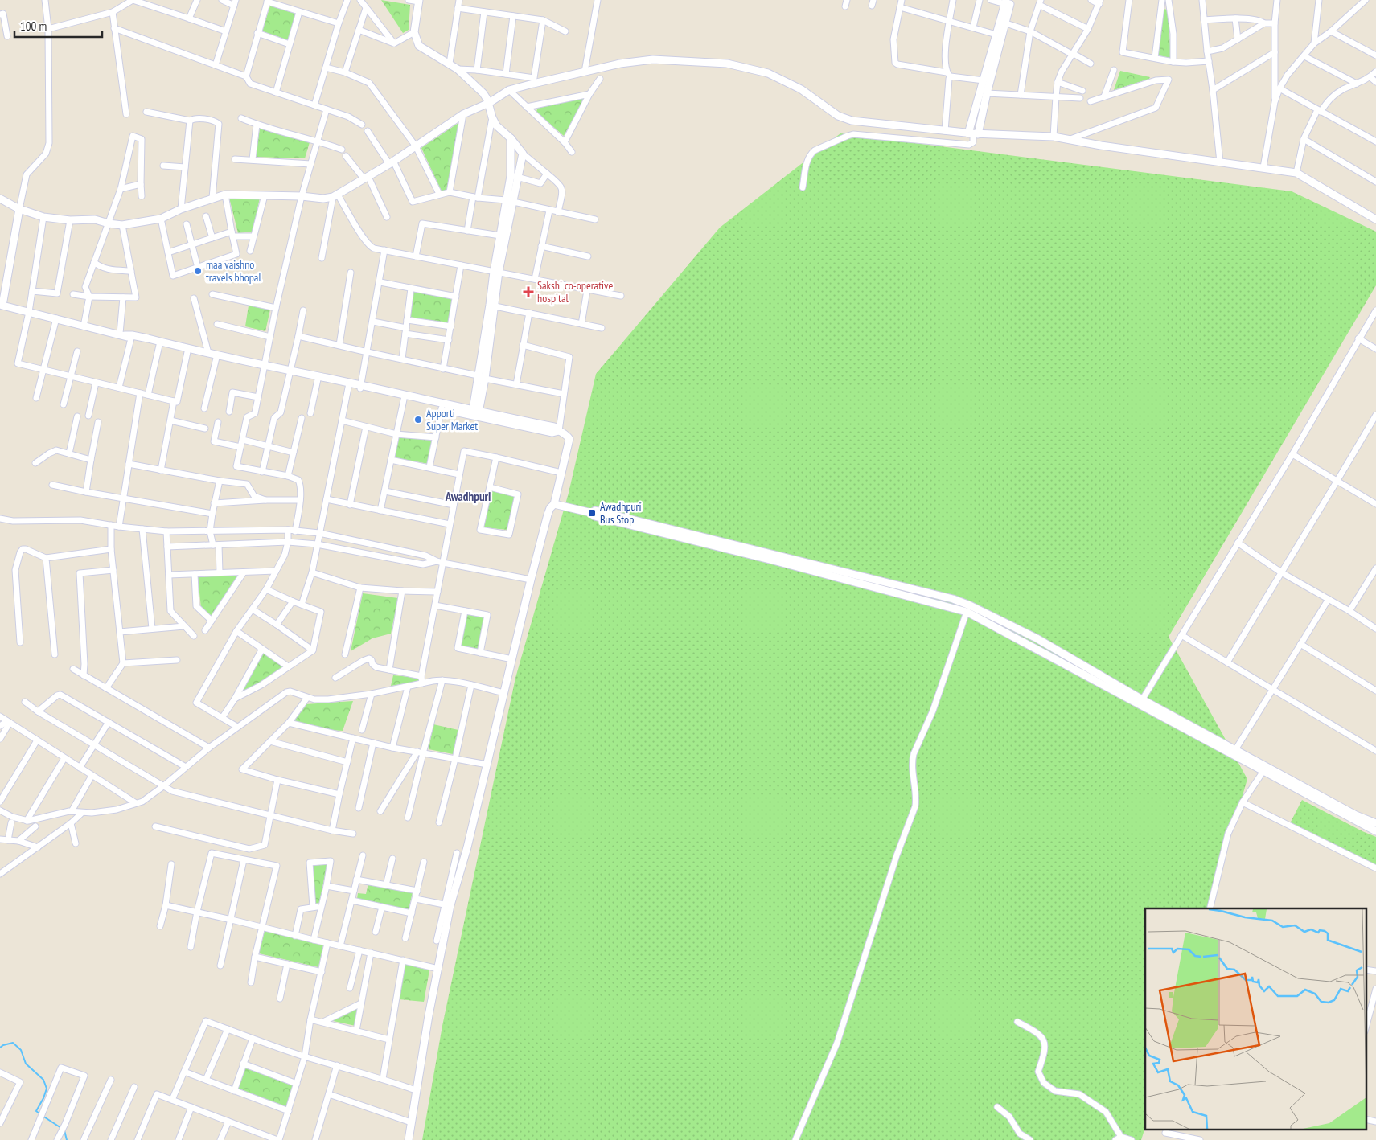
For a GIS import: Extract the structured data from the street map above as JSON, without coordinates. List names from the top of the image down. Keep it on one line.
{"districts":["Awadhpuri"],"places":{"other":["maa vaishno travels bhopal","Apporti Super Market"],"health":["Sakshi co-operative hospital"],"transit":["Awadhpuri Bus Stop"]},"scale_bar":"100 m"}
